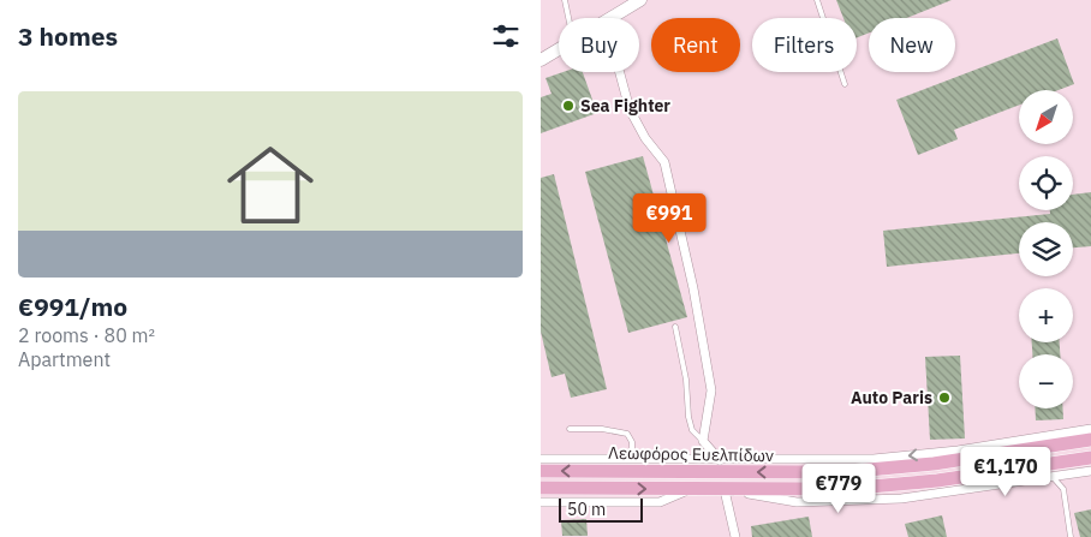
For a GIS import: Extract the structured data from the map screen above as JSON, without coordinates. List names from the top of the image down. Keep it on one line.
{"streets":{"main road":["Λεωφόρος Ευελπίδων"]},"places":["Sea Fighter","Auto Paris"],"scale_bar":"50 m","north":"bottom left","page":{"heading":"3 homes","chip":["Buy","Rent","Filters","New"],"list":[{"name":"€991/mo","note":"2 rooms · 80 m² · Apartment"}],"map_buttons":["+","−"],"price":["€991","€1,170","€779"],"scale":"50 m"}}
